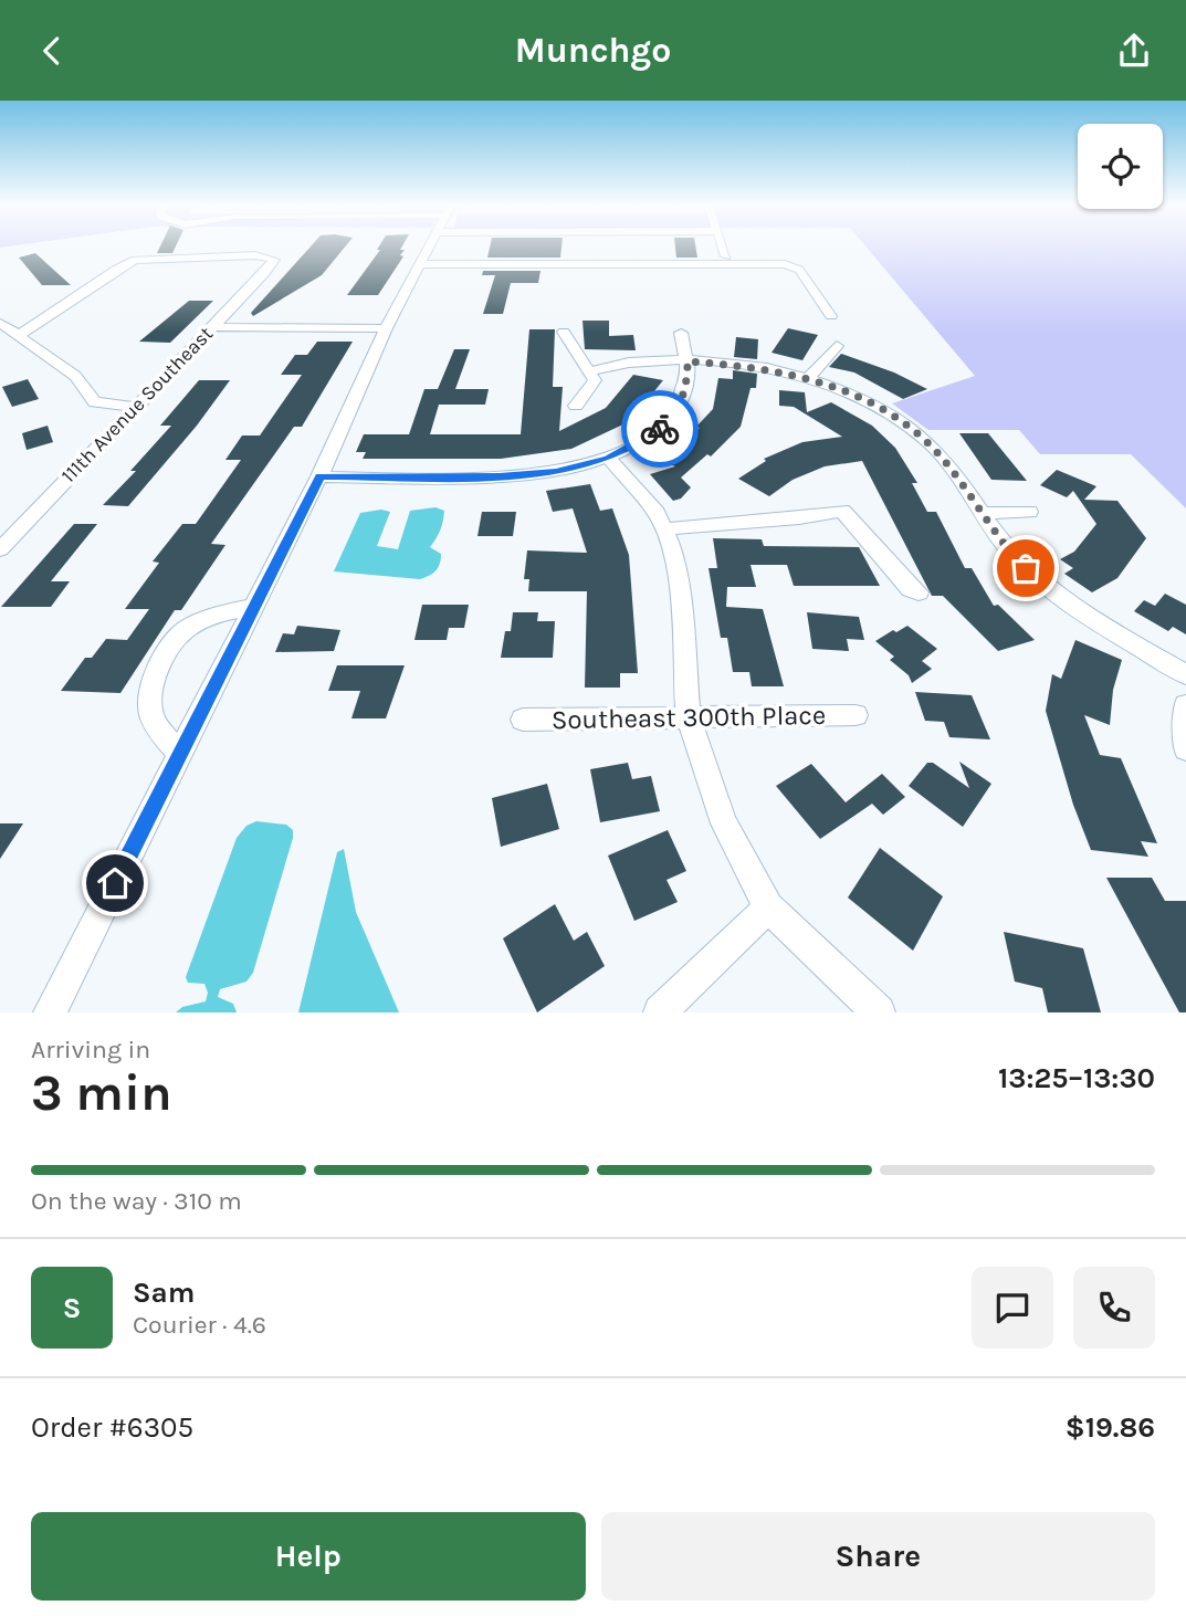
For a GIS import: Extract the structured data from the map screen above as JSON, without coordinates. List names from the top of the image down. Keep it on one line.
{"streets":{"street":["111th Avenue Southeast","Southeast 300th Place"]},"page":{"header":"Munchgo","heading":["3 min","Arriving in","13:25–13:30"],"panel":["Sam","Courier · 4.6","Order #6305","$19.86"],"bar":"On the way · 310 m","round":"S","buttons":["Help","Share"]}}
